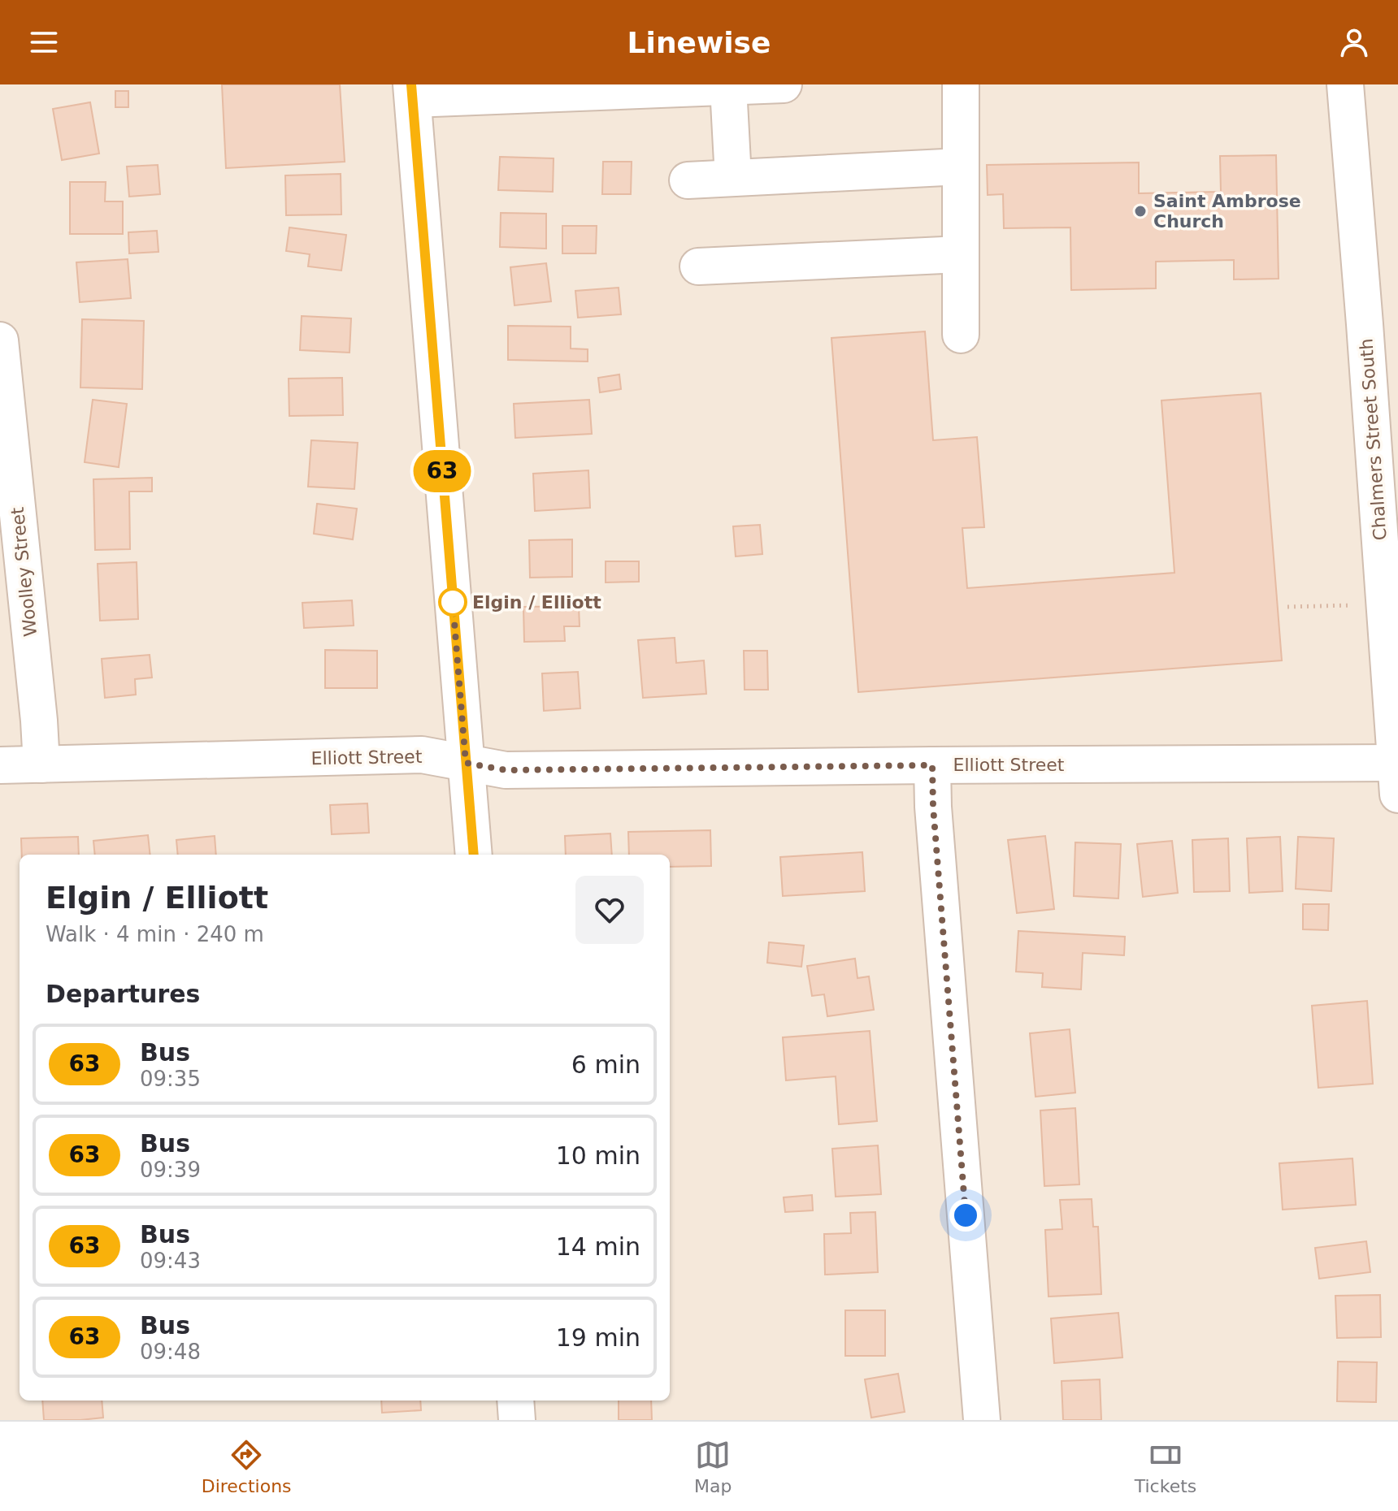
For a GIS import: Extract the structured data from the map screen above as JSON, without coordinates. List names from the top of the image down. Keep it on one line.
{"streets":{"street":["Chalmers Street South","Woolley Street","Elliott Street"]},"crossings":[["Chalmers Street South","Elliott Street"],["Woolley Street","Elliott Street"]],"places":["Saint Ambrose Church","Elgin / Elliott"],"lines":["bus line 63"],"page":{"header":"Linewise","on_map":"63","heading":[["Elgin / Elliott","Walk · 4 min · 240 m"],"Departures"],"list":[{"mark":"63","name":"Bus","note":"09:35","value":"6 min"},{"mark":"63","name":"Bus","note":"09:39","value":"10 min"},{"mark":"63","name":"Bus","note":"09:43","value":"14 min"},{"mark":"63","name":"Bus","note":"09:48","value":"19 min"}],"tabs":["Directions","Map","Tickets"]}}
